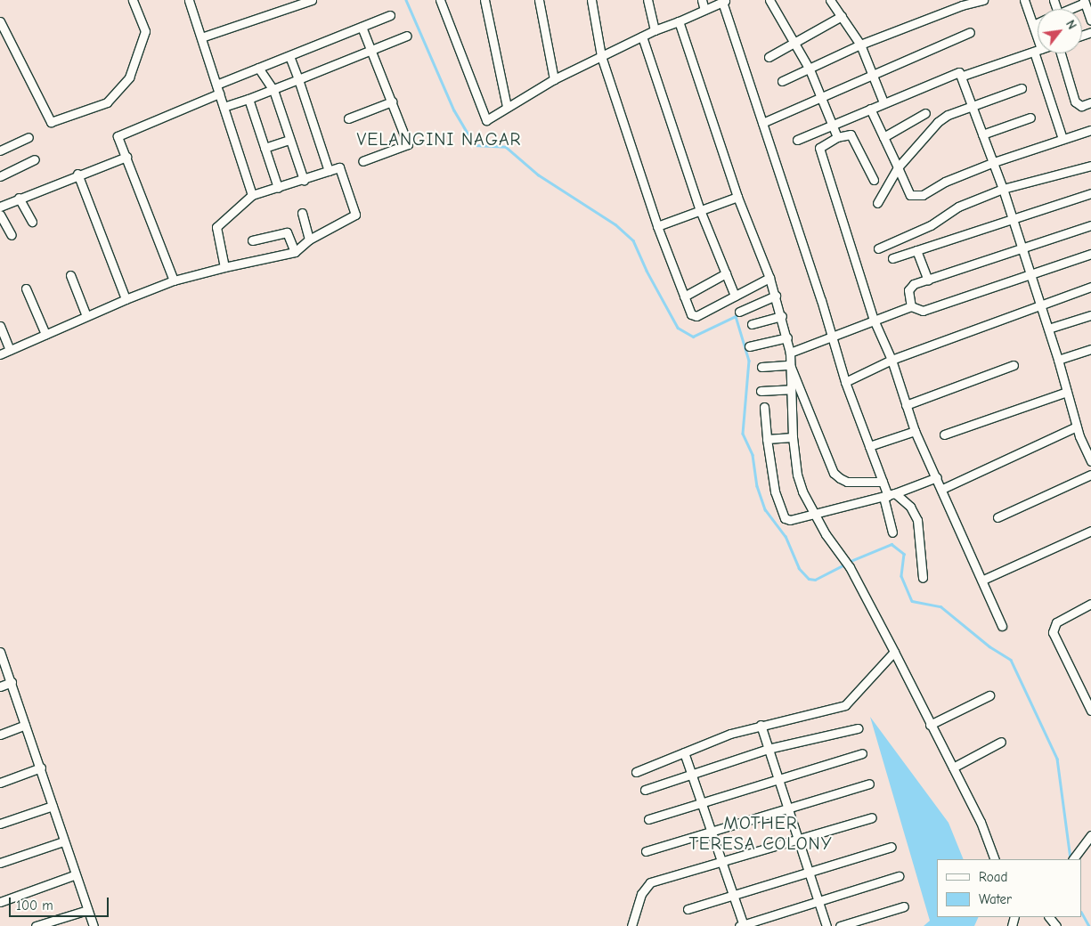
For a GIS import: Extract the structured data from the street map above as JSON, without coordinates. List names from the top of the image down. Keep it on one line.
{"districts":["VELANGINI NAGAR","MOTHER TERESA COLONY"],"legend":["Road","Water"],"scale_bar":"100 m","north":"top right"}
